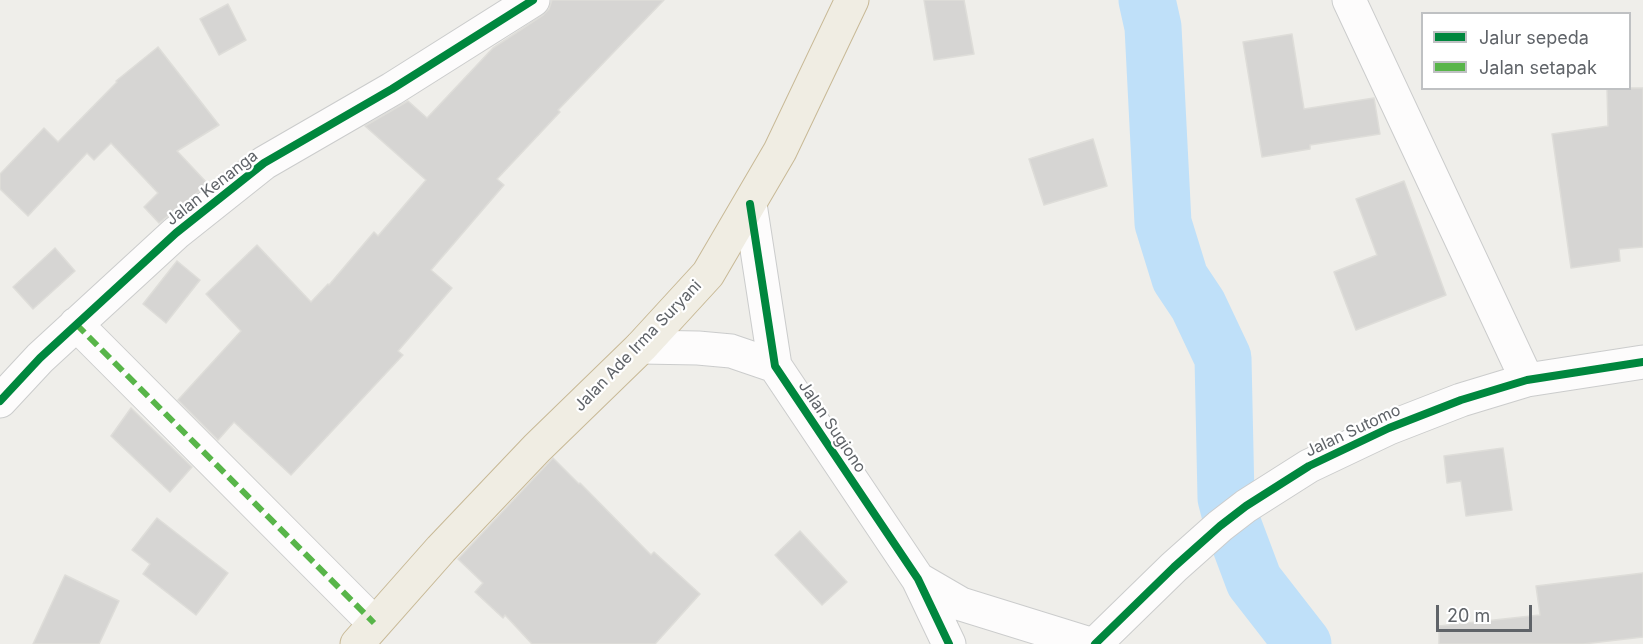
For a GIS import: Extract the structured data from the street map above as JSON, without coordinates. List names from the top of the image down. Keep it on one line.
{"streets":{"highway":["Jalan Ade Irma Suryani"],"street":["Jalan Kenanga","Jalan Sugiono","Jalan Sutomo"]},"crossings":[["Jalan Ade Irma Suryani","Jalan Sugiono"]],"legend":["Jalur sepeda","Jalan setapak"],"scale_bar":"20 m"}
